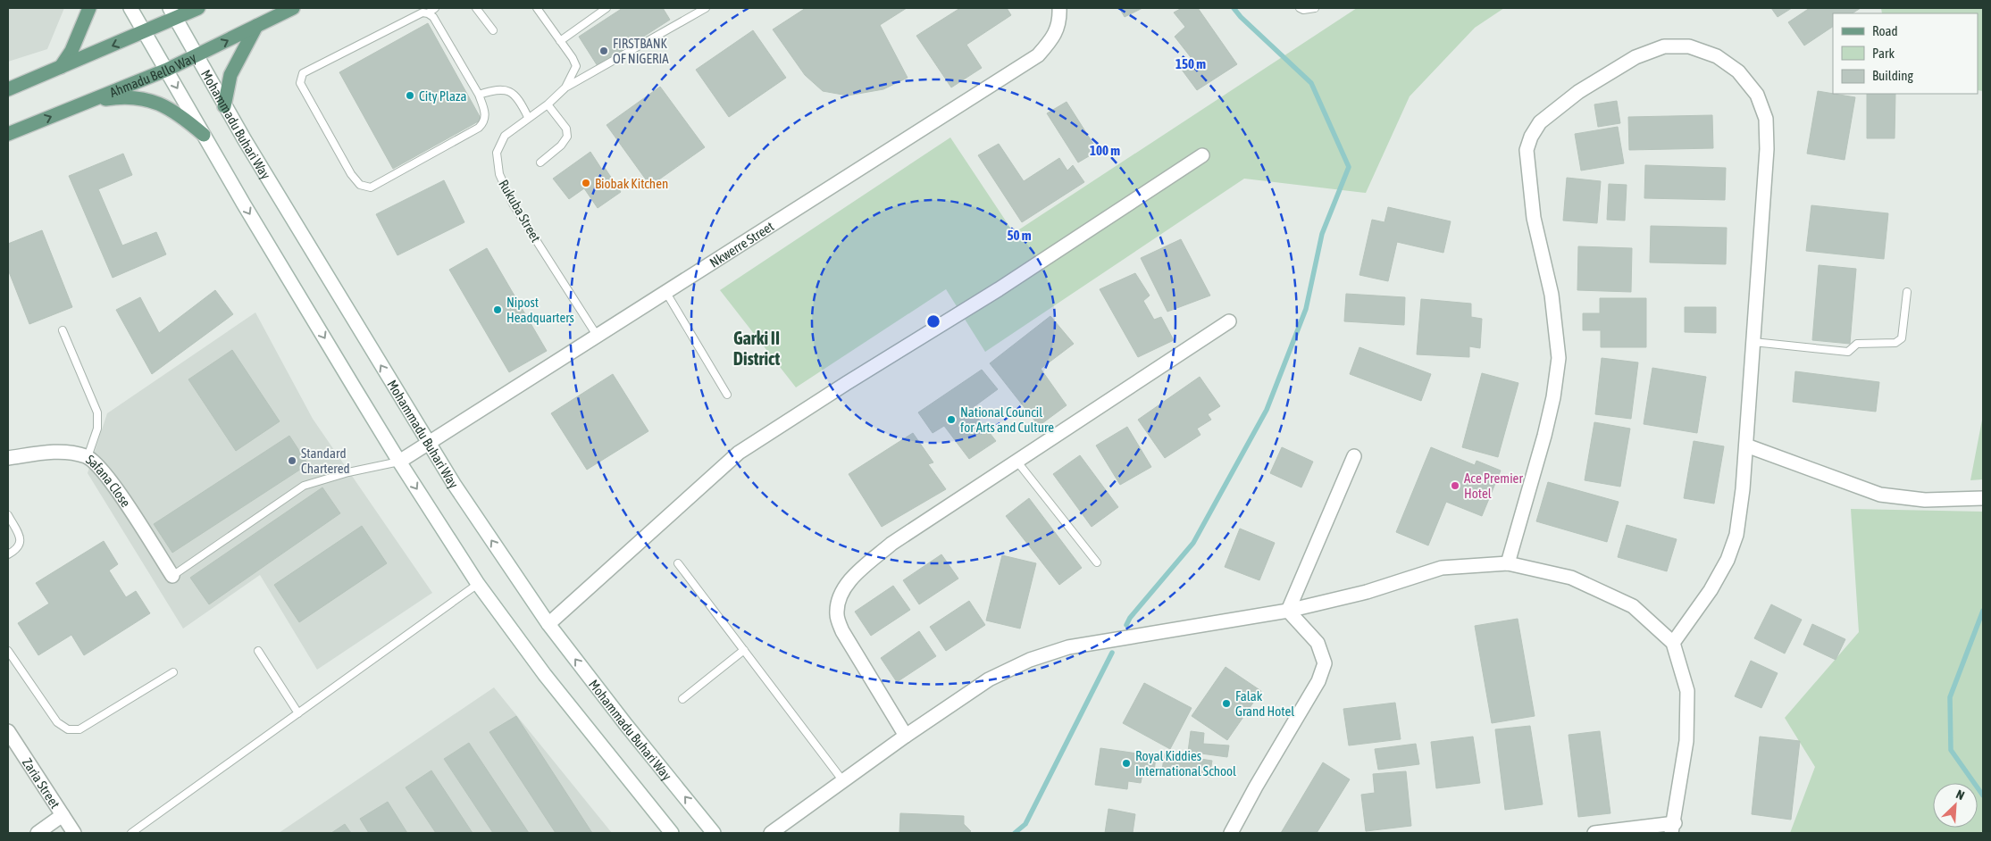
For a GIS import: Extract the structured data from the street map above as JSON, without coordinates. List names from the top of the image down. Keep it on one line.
{"streets":{"main road":["Ahmadu Bello Way"],"street":["Mohammadu Buhari Way","Nkwerre Street","Safana Close","Zaria Street"],"lane":["Rukuba Street"]},"crossings":[["Ahmadu Bello Way","Mohammadu Buhari Way"],["Mohammadu Buhari Way","Nkwerre Street"],["Rukuba Street","Nkwerre Street"]],"districts":["Garki II District"],"places":["FIRSTBANK OF NIGERIA","City Plaza","Biobak Kitchen","Nipost Headquarters","National Council for Arts and Culture","Standard Chartered","Ace Premier Hotel","Falak Grand Hotel","Royal Kiddies International School"],"legend":["Road","Park","Building"],"north":"top right","rings":["150 m","100 m","50 m"]}
